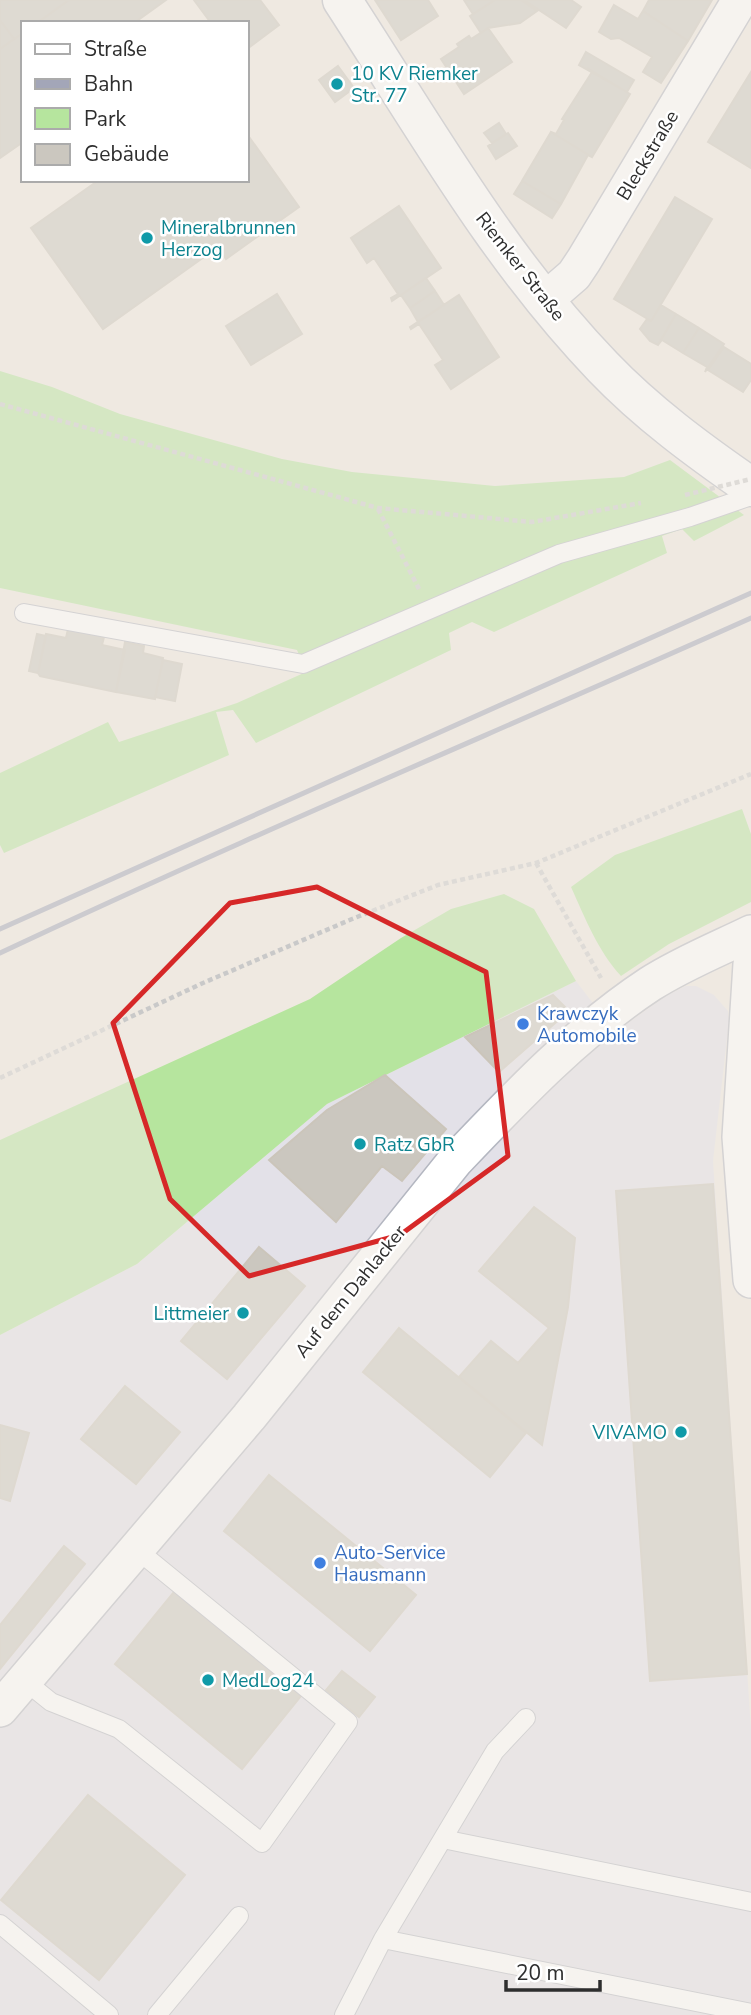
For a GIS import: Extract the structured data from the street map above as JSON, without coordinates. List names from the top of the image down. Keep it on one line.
{"streets":{"street":["Bleckstraße","Riemker Straße","Auf dem Dahlacker"]},"crossings":[["Bleckstraße","Riemker Straße"]],"places":["10 KV Riemker Str. 77","Mineralbrunnen Herzog","Krawczyk Automobile","Ratz GbR","Littmeier","VIVAMO","Auto-Service Hausmann","MedLog24"],"legend":["Straße","Bahn","Park","Gebäude"],"scale_bar":"20 m"}
